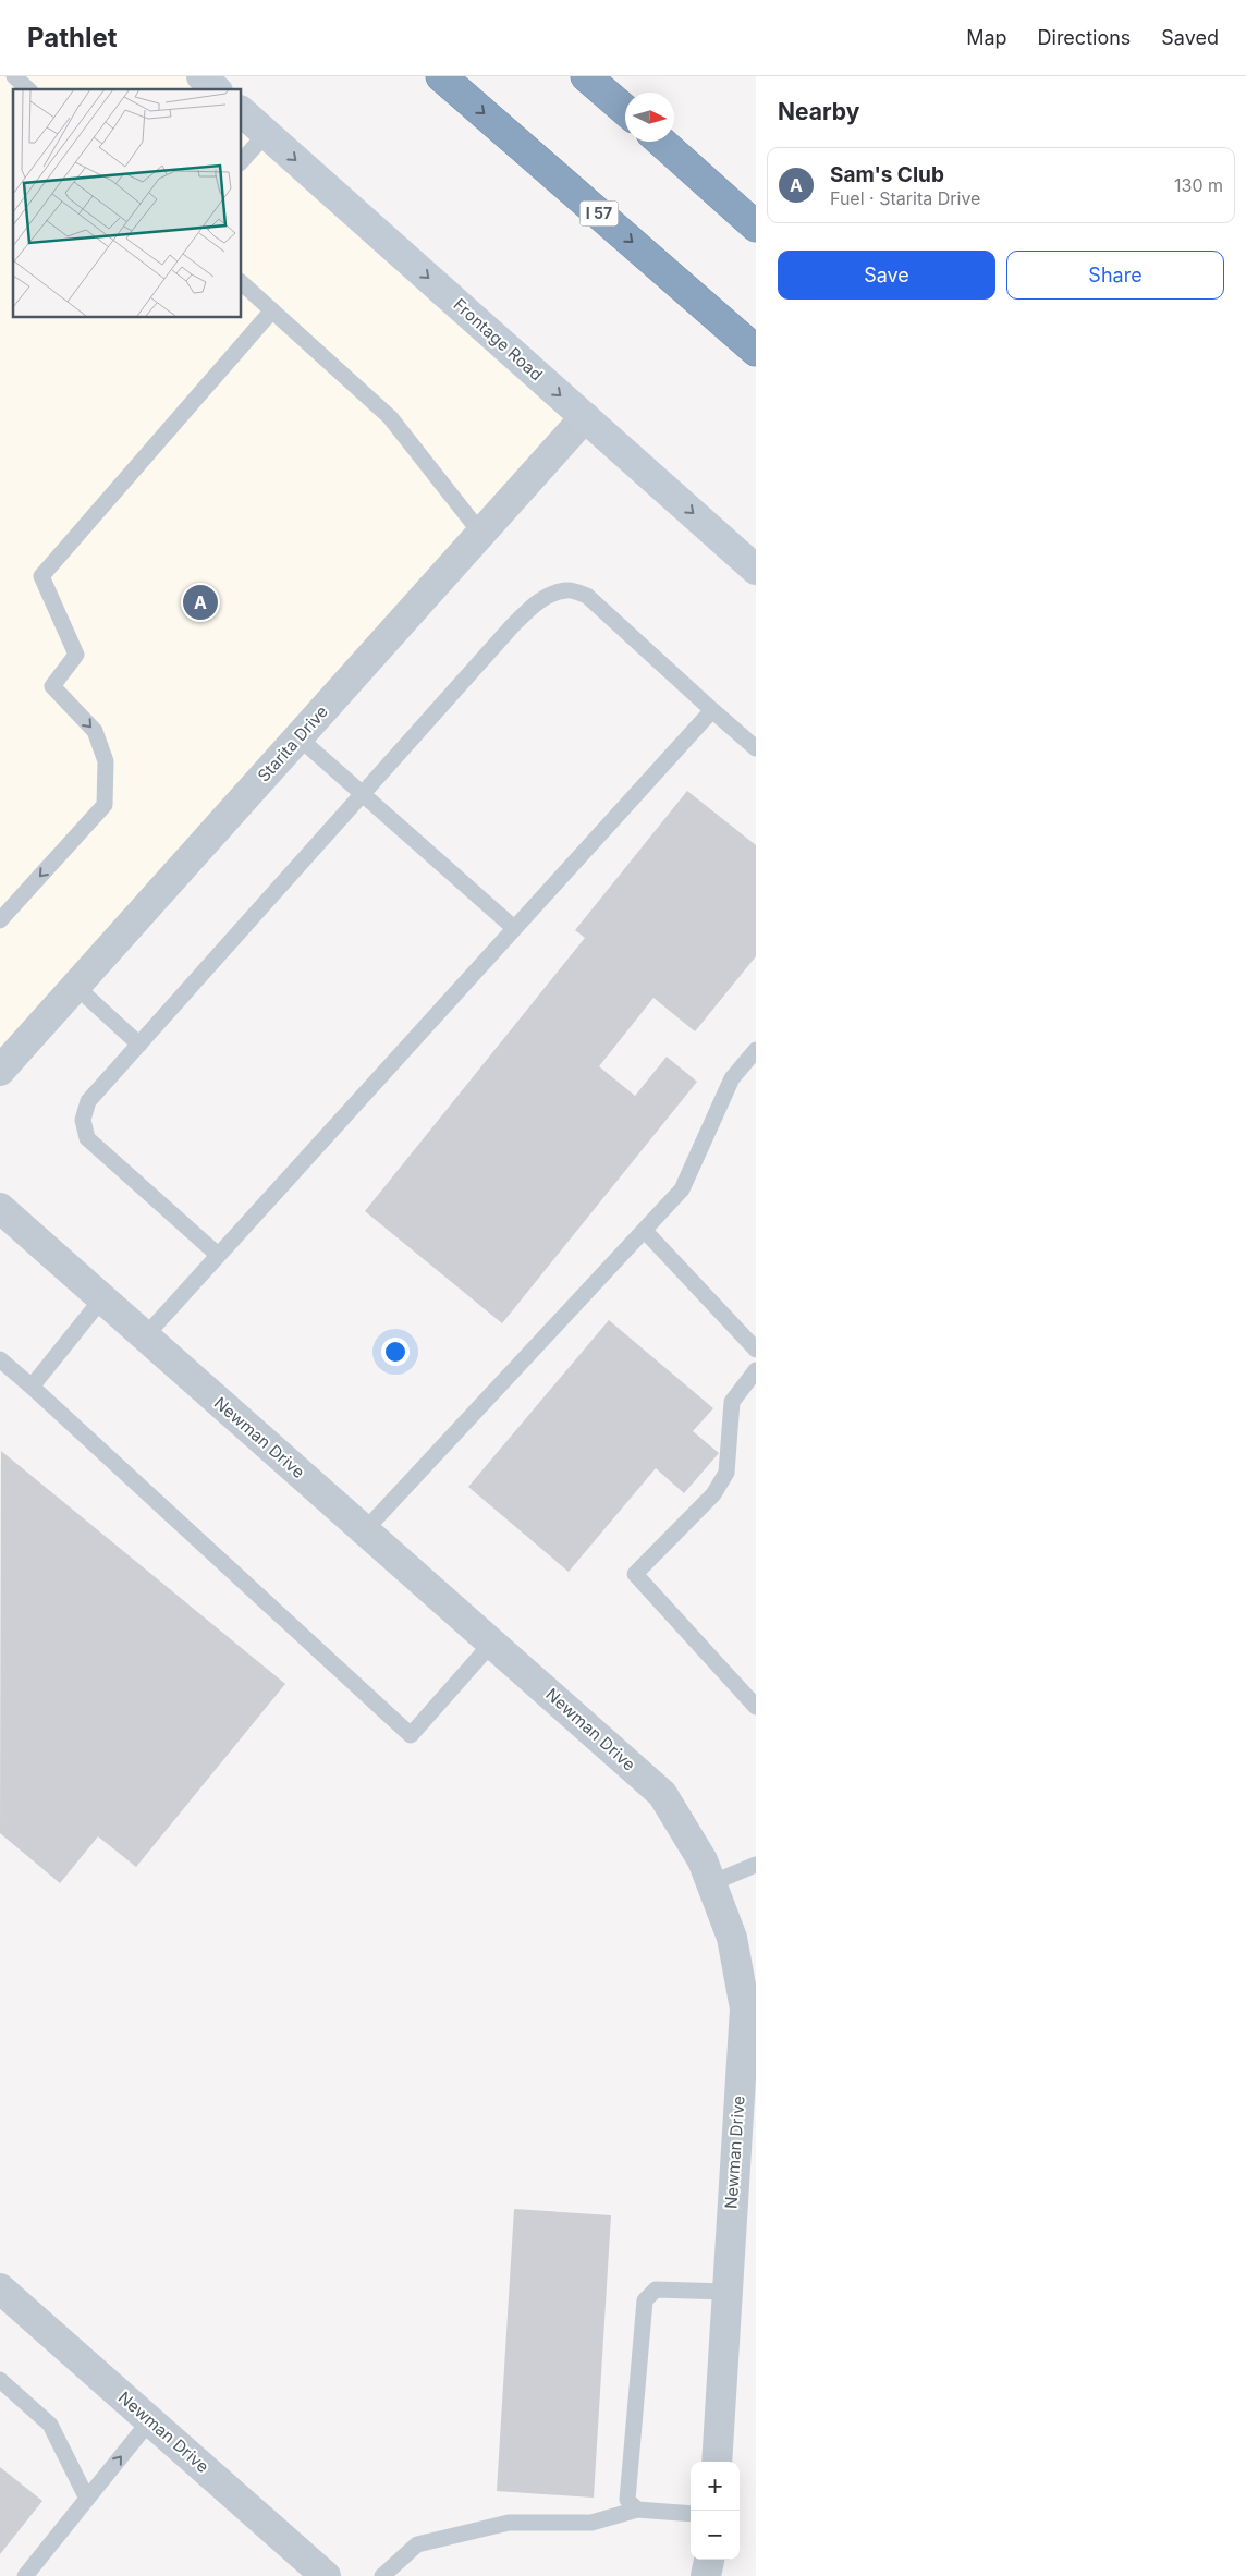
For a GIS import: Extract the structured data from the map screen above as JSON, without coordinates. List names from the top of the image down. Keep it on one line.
{"streets":{"highway":["I 57"],"main road":["Frontage Road"],"street":["Starita Drive","Newman Drive"]},"crossings":[["Frontage Road","Starita Drive"]],"one_way":["Frontage Road"],"north":"right","page":{"header":"Pathlet","nav":["Map","Directions","Saved"],"heading":"Nearby","list":[{"mark":"A","name":"Sam's Club","note":"Fuel · Starita Drive","value":"130 m"}],"buttons":["Save","Share"],"pins":"A","map_buttons":["+","−"]}}
